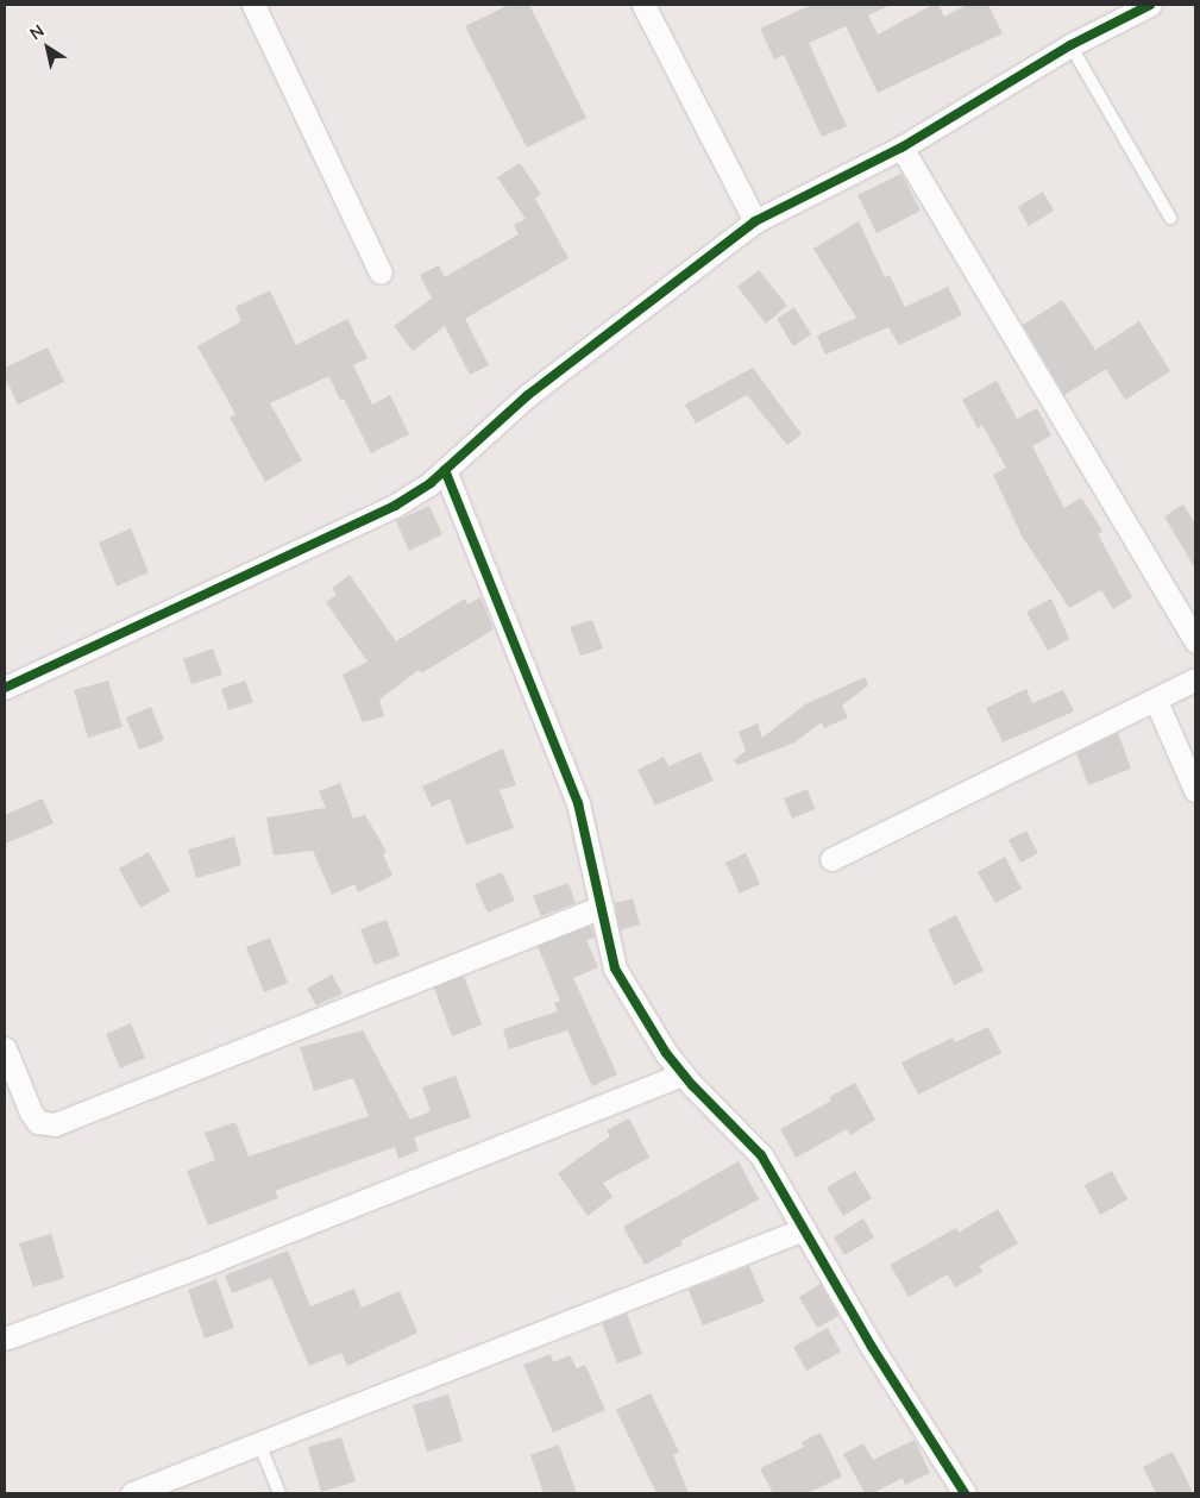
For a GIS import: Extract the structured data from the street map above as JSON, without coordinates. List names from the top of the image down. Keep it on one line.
{"north":"top left"}
